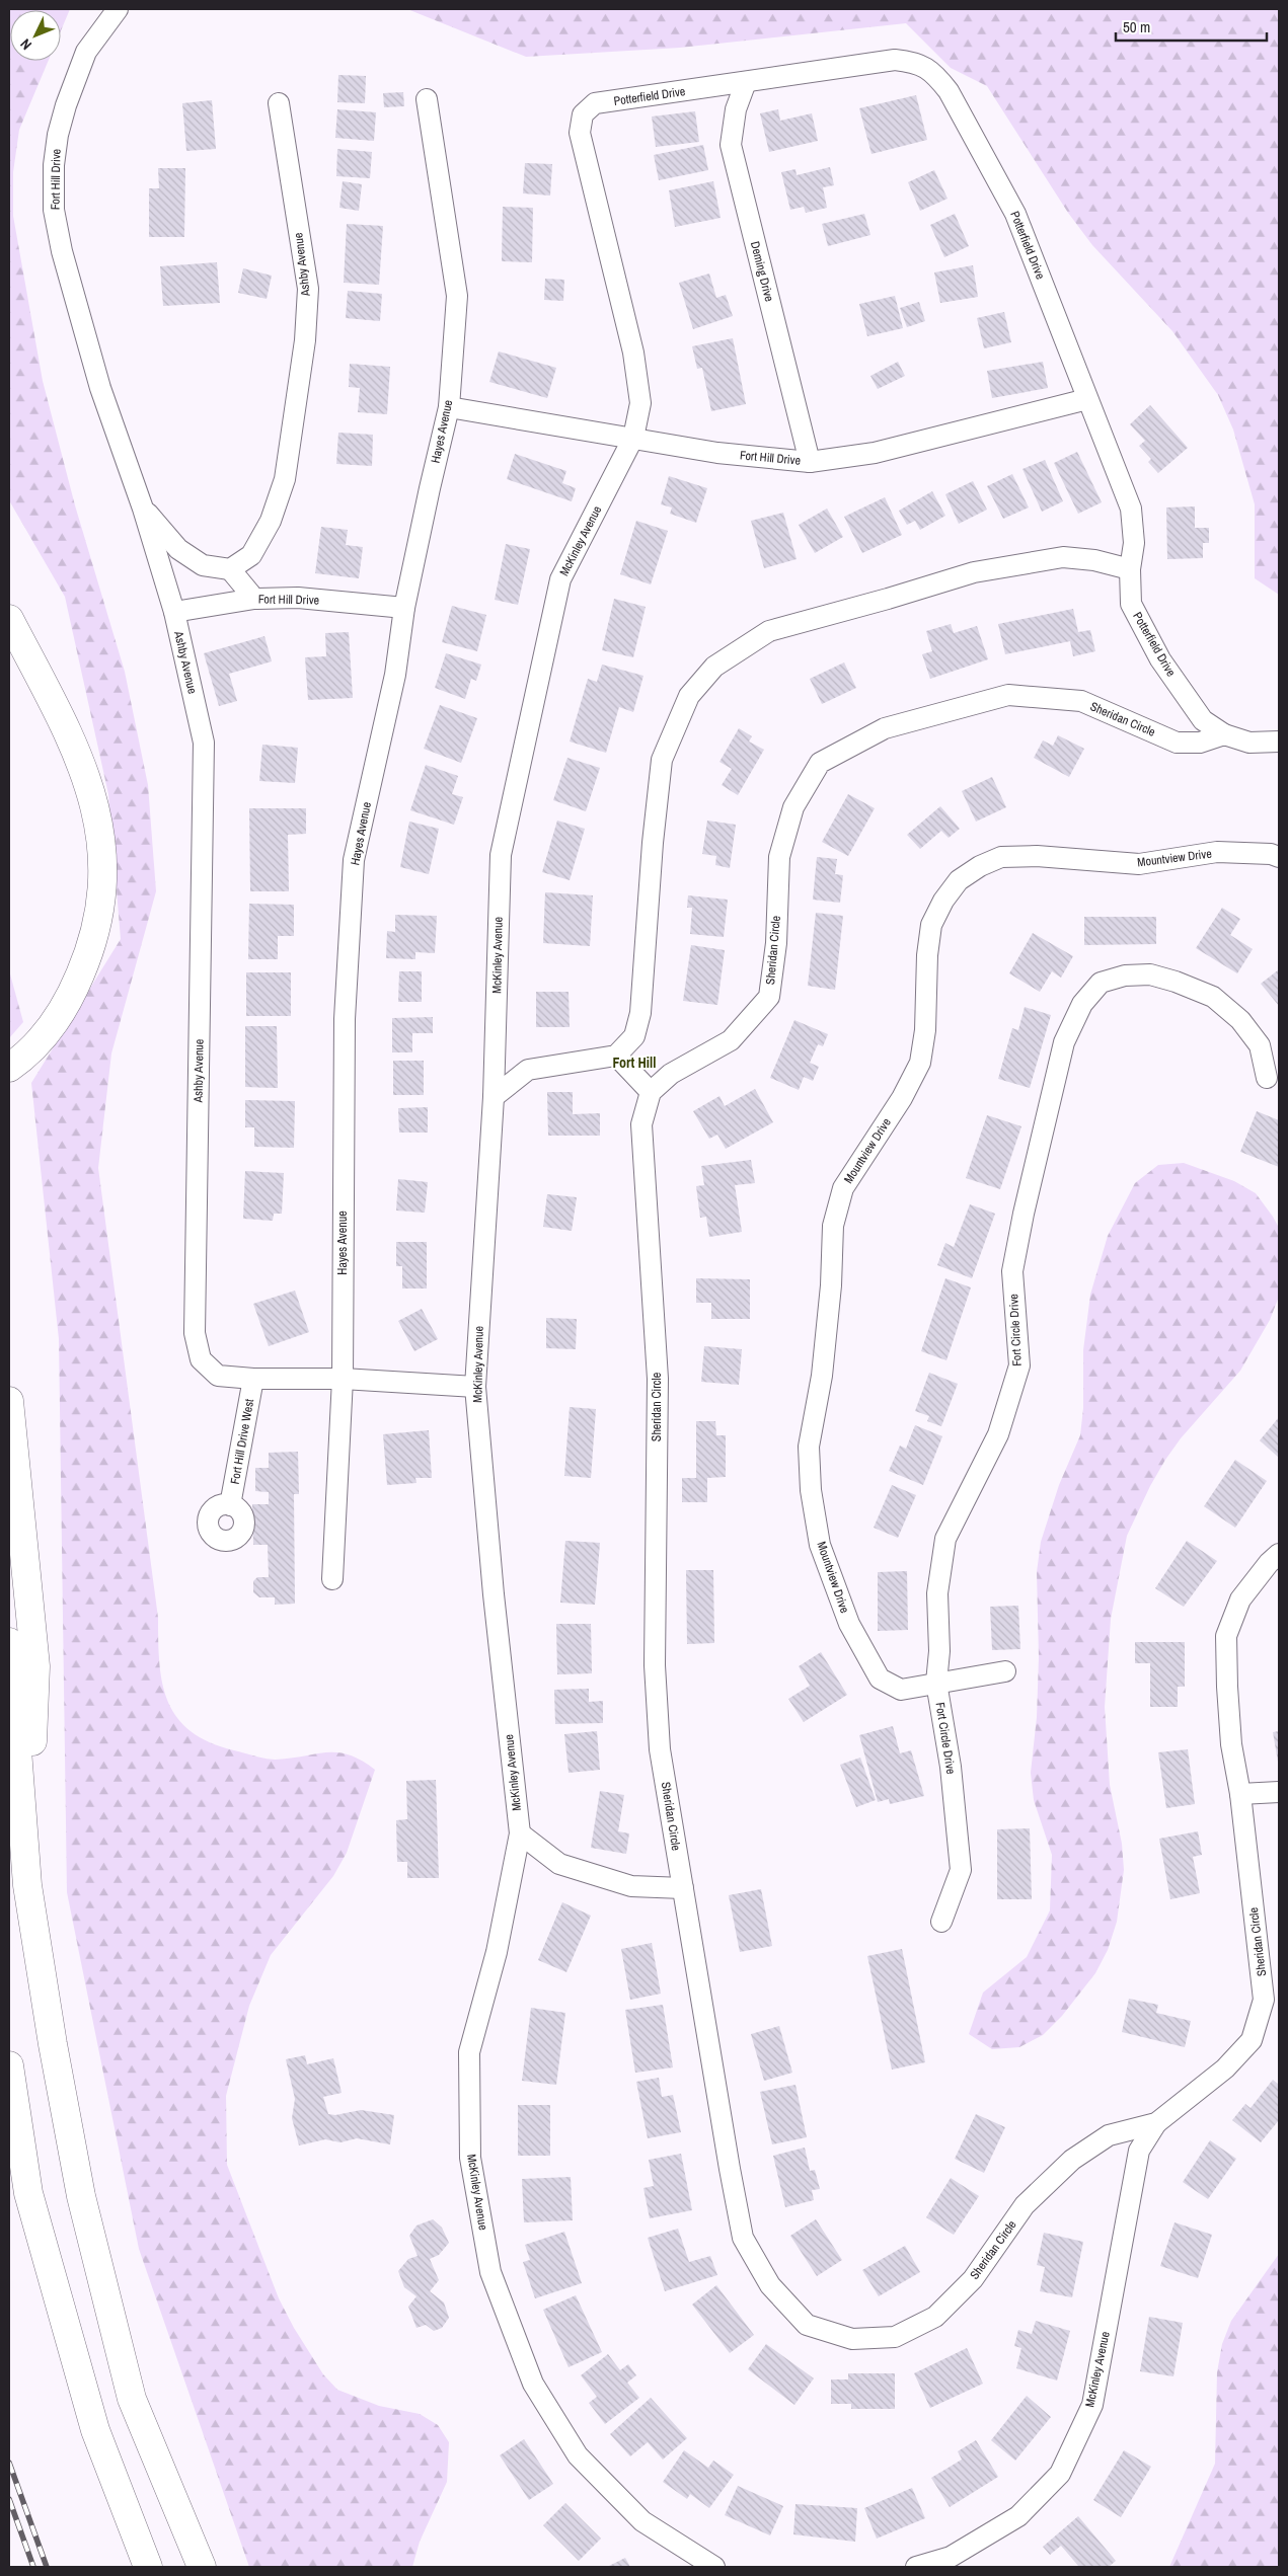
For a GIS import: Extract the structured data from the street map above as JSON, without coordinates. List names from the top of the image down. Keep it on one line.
{"streets":{"street":["Potterfield Drive","Fort Hill Drive","Ashby Avenue","Deming Drive","Hayes Avenue","McKinley Avenue","Sheridan Circle","Mountview Drive","Fort Circle Drive","Fort Hill Drive West"]},"crossings":[["Potterfield Drive","Fort Hill Drive"],["Potterfield Drive","Deming Drive"],["Potterfield Drive","McKinley Avenue"],["Potterfield Drive","Sheridan Circle"],["Fort Hill Drive","Ashby Avenue"],["Fort Hill Drive","Deming Drive"],["Fort Hill Drive","Hayes Avenue"],["Fort Hill Drive","McKinley Avenue"],["Ashby Avenue","Hayes Avenue"],["Ashby Avenue","McKinley Avenue"],["Ashby Avenue","Fort Hill Drive West"],["McKinley Avenue","Sheridan Circle"],["Mountview Drive","Fort Circle Drive"]],"districts":["Fort Hill"],"scale_bar":"50 m","north":"bottom left"}
